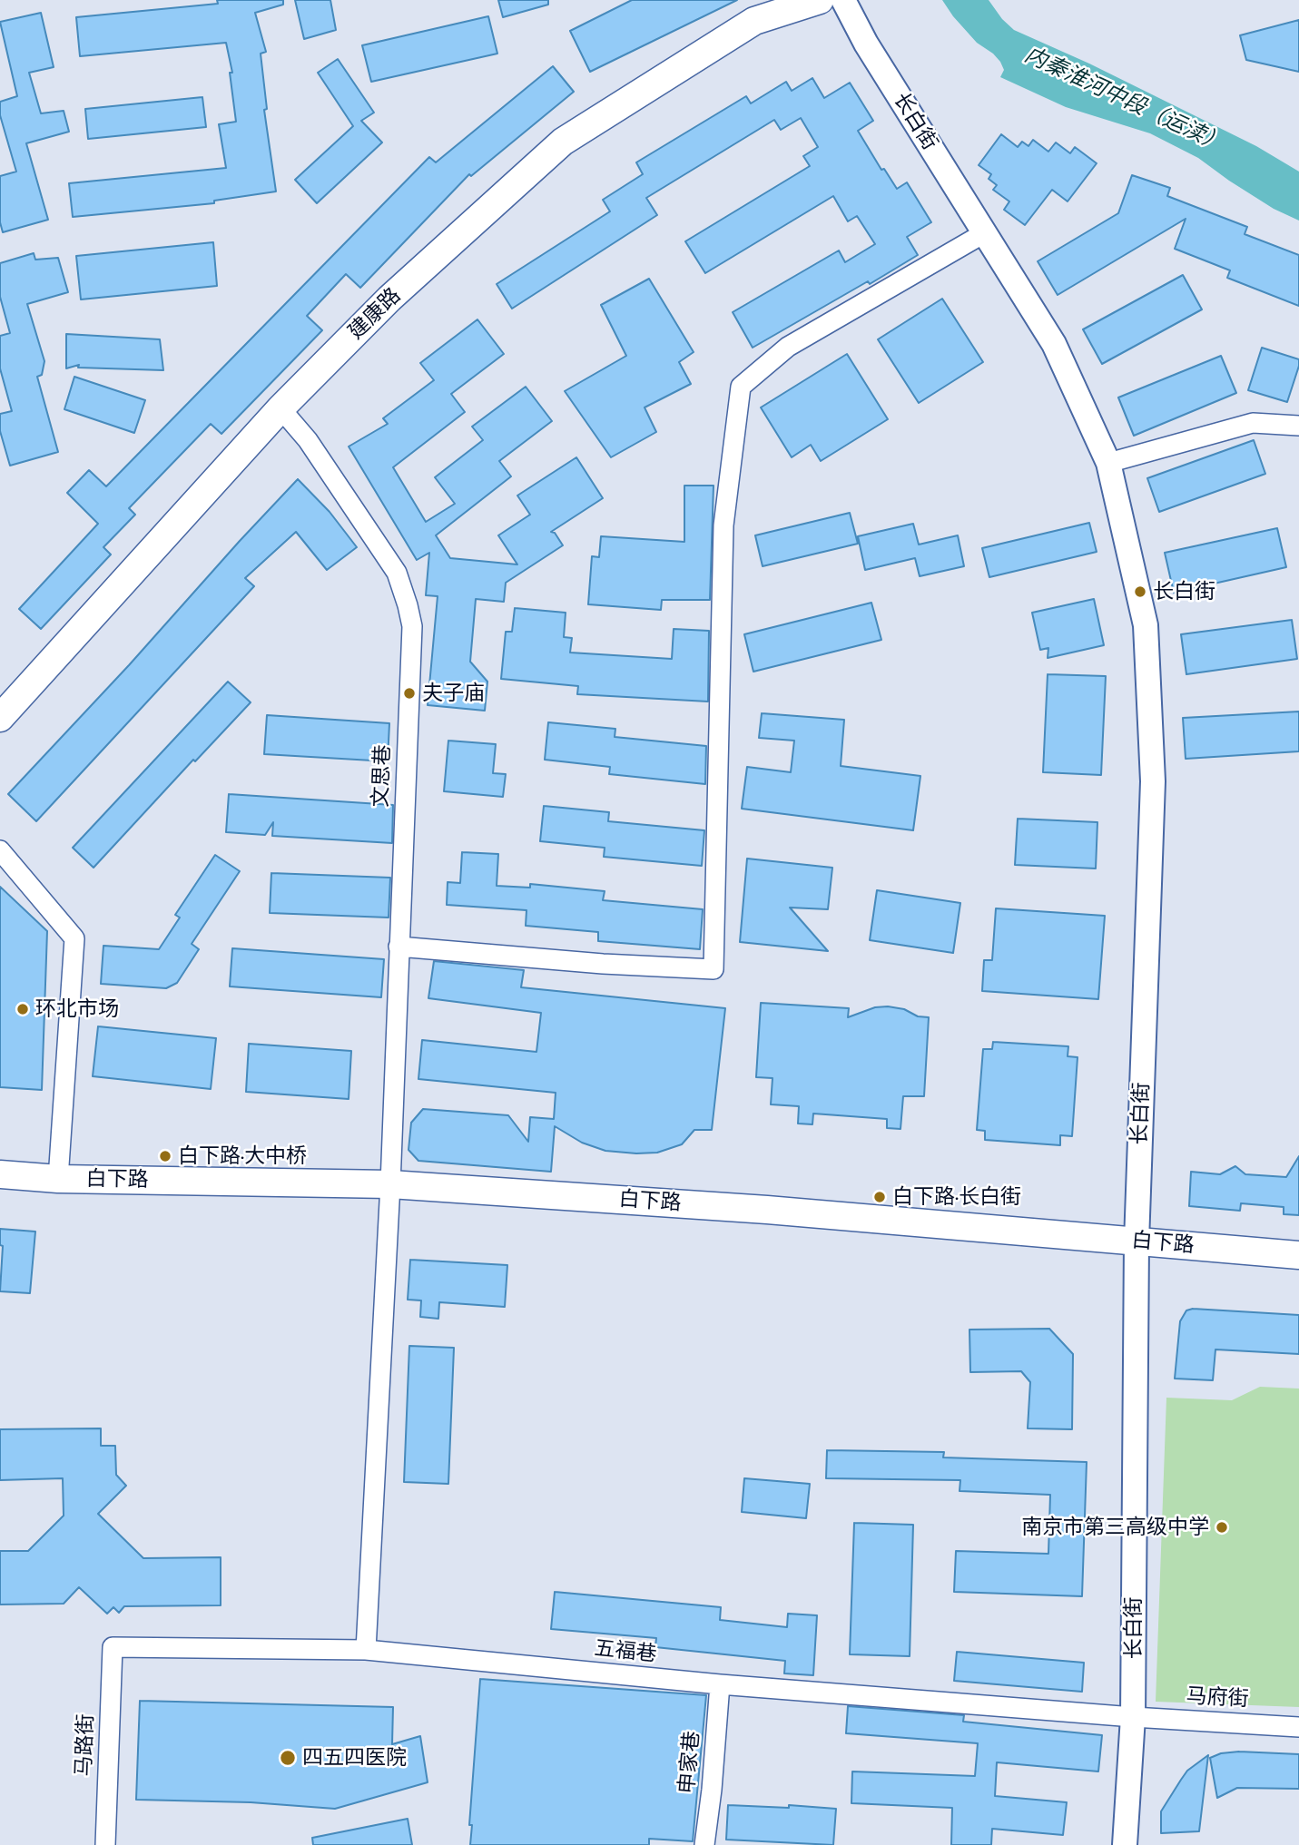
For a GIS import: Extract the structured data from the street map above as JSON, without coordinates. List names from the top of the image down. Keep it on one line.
{"streets":{"main road":["建康路","白下路"],"street":["长白街","文思巷","五福巷","马府街","马路街","申家巷"]},"crossings":[["长白街","白下路"],["长白街","五福巷"],["长白街","马府街"],["建康路","文思巷"],["文思巷","白下路"],["文思巷","五福巷"],["五福巷","马府街"],["五福巷","马路街"],["五福巷","申家巷"]],"water":["内秦淮河中段（运渎）"],"places":["长白街","夫子庙","环北市场","白下路·大中桥","白下路·长白街","南京市第三高级中学","四五四医院"]}
